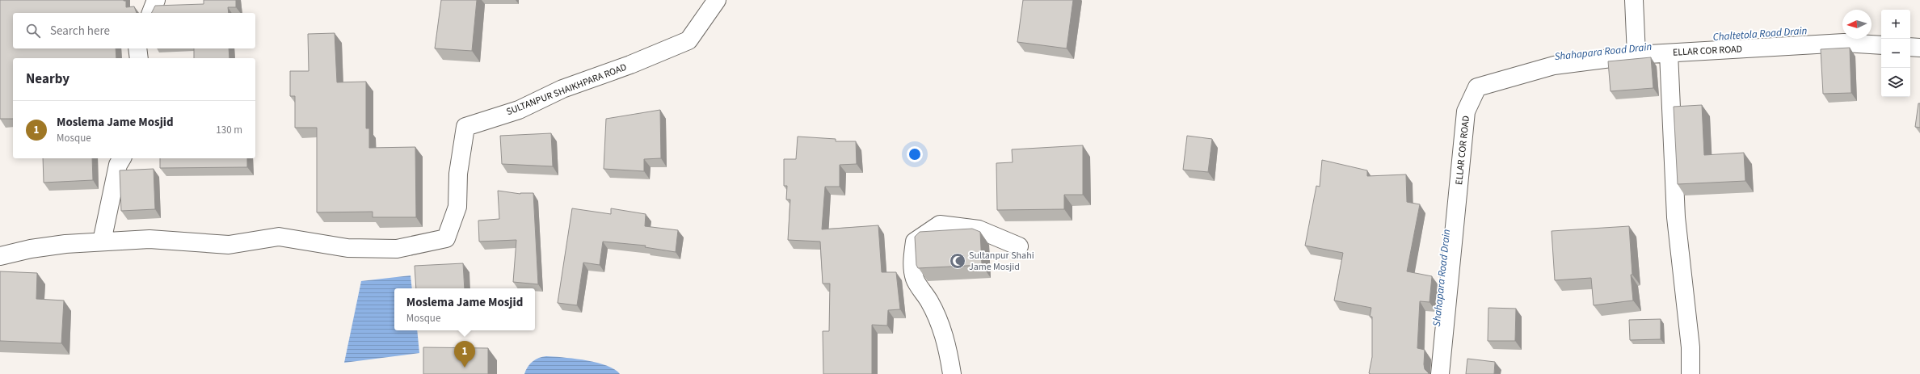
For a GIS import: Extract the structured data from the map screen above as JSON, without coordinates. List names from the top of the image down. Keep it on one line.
{"streets":{"street":["ELLAR COR ROAD","SULTANPUR SHAIKHPARA ROAD"]},"water":["Chaltetola Road Drain","Shahapara Road Drain"],"places":{"mosque":["Sultanpur Shahi Jame Mosjid"]},"north":"left","page":{"map_buttons":["+","−"],"search":"Search here","heading":"Nearby","list":[{"mark":"1","name":"Moslema Jame Mosjid","note":"Mosque","value":"130 m"}],"popup":["Moslema Jame Mosjid","Mosque"],"pins":"1"}}
